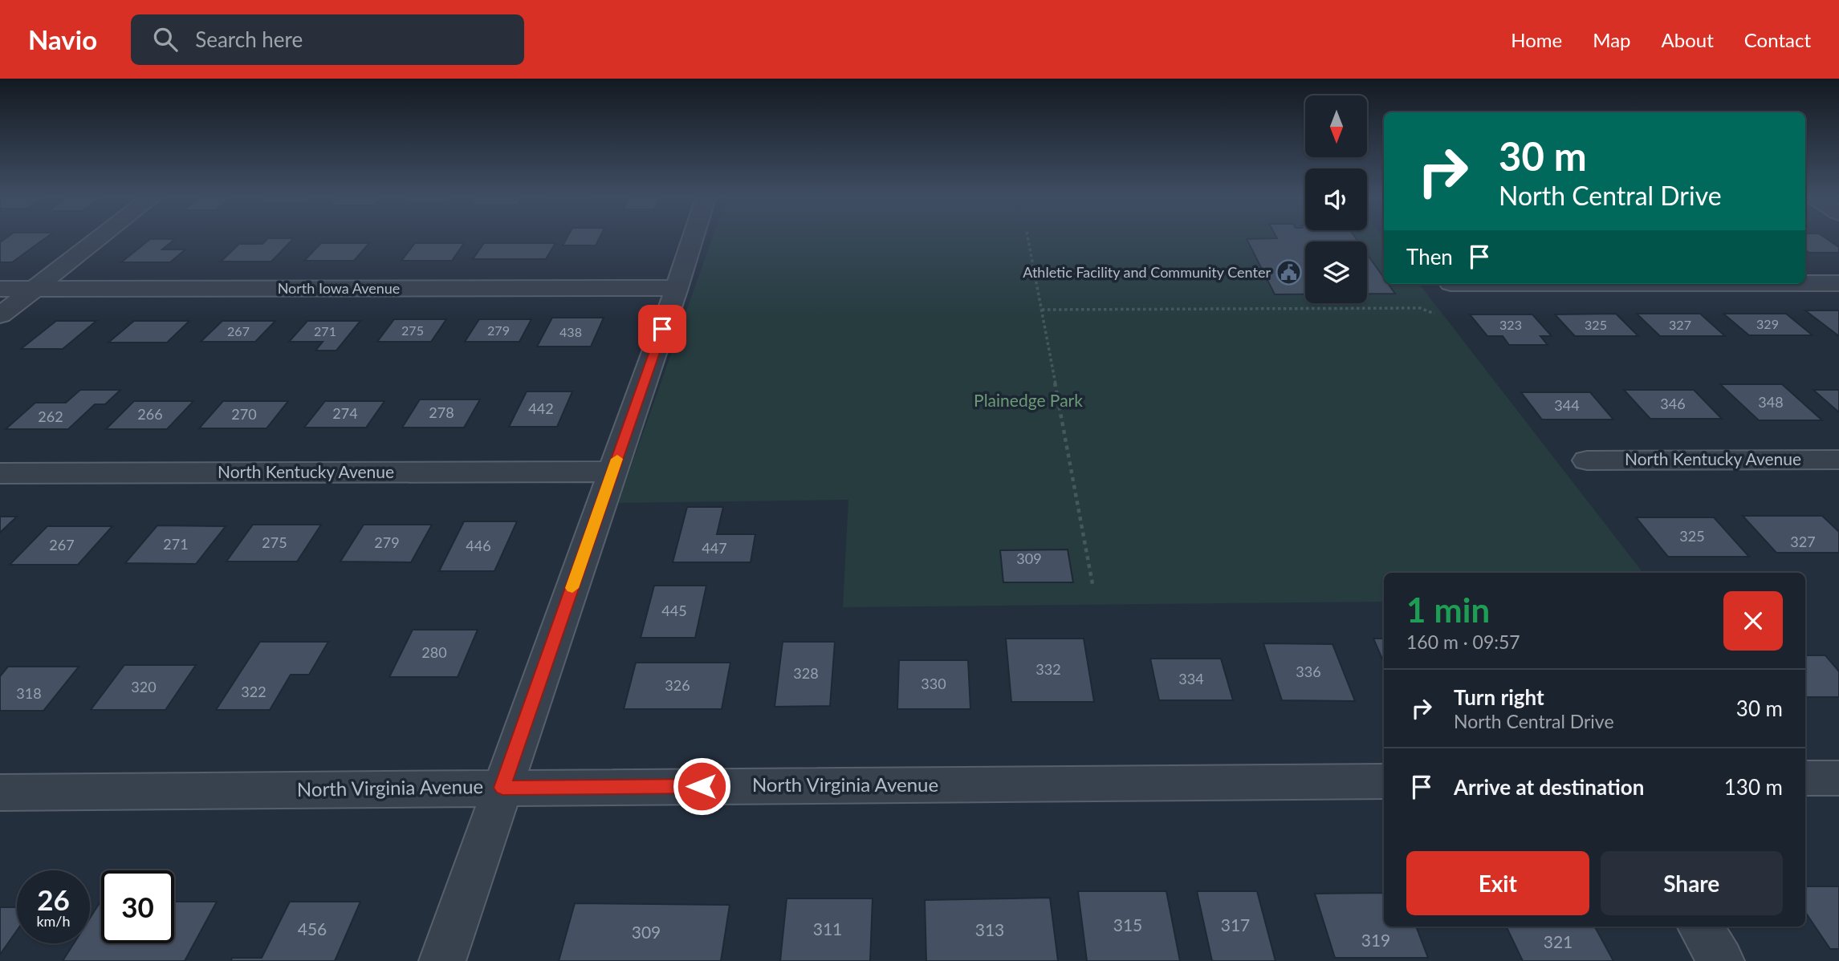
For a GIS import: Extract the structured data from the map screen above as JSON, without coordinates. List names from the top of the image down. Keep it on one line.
{"streets":{"street":["North Iowa Avenue","North Kentucky Avenue","North Virginia Avenue"]},"parks":["Plainedge Park"],"places":{"public building":["Athletic Facility and Community Center"]},"house_numbers":["329","323","325","327","275","279","267","271","438","348","346","344","442","278","274","266","270","262","325","327","275","279","271","267","446","447","309","445","280","332","336","328","334","330","326","320","322","318","315","317","456","311","313","309","319","321"],"north":"bottom","page":{"header":"Navio","search":"Search here","nav":["Home","Map","About","Contact"],"turn":["30 m","North Central Drive"],"then":"Then","heading":["1 min","160 m · 09:57"],"list":[{"name":"Turn right","note":"North Central Drive","value":"30 m"},{"name":"Arrive at destination","value":"130 m"}],"buttons":["Exit","Share"],"speed":"26 km/h","limit":"30"}}
